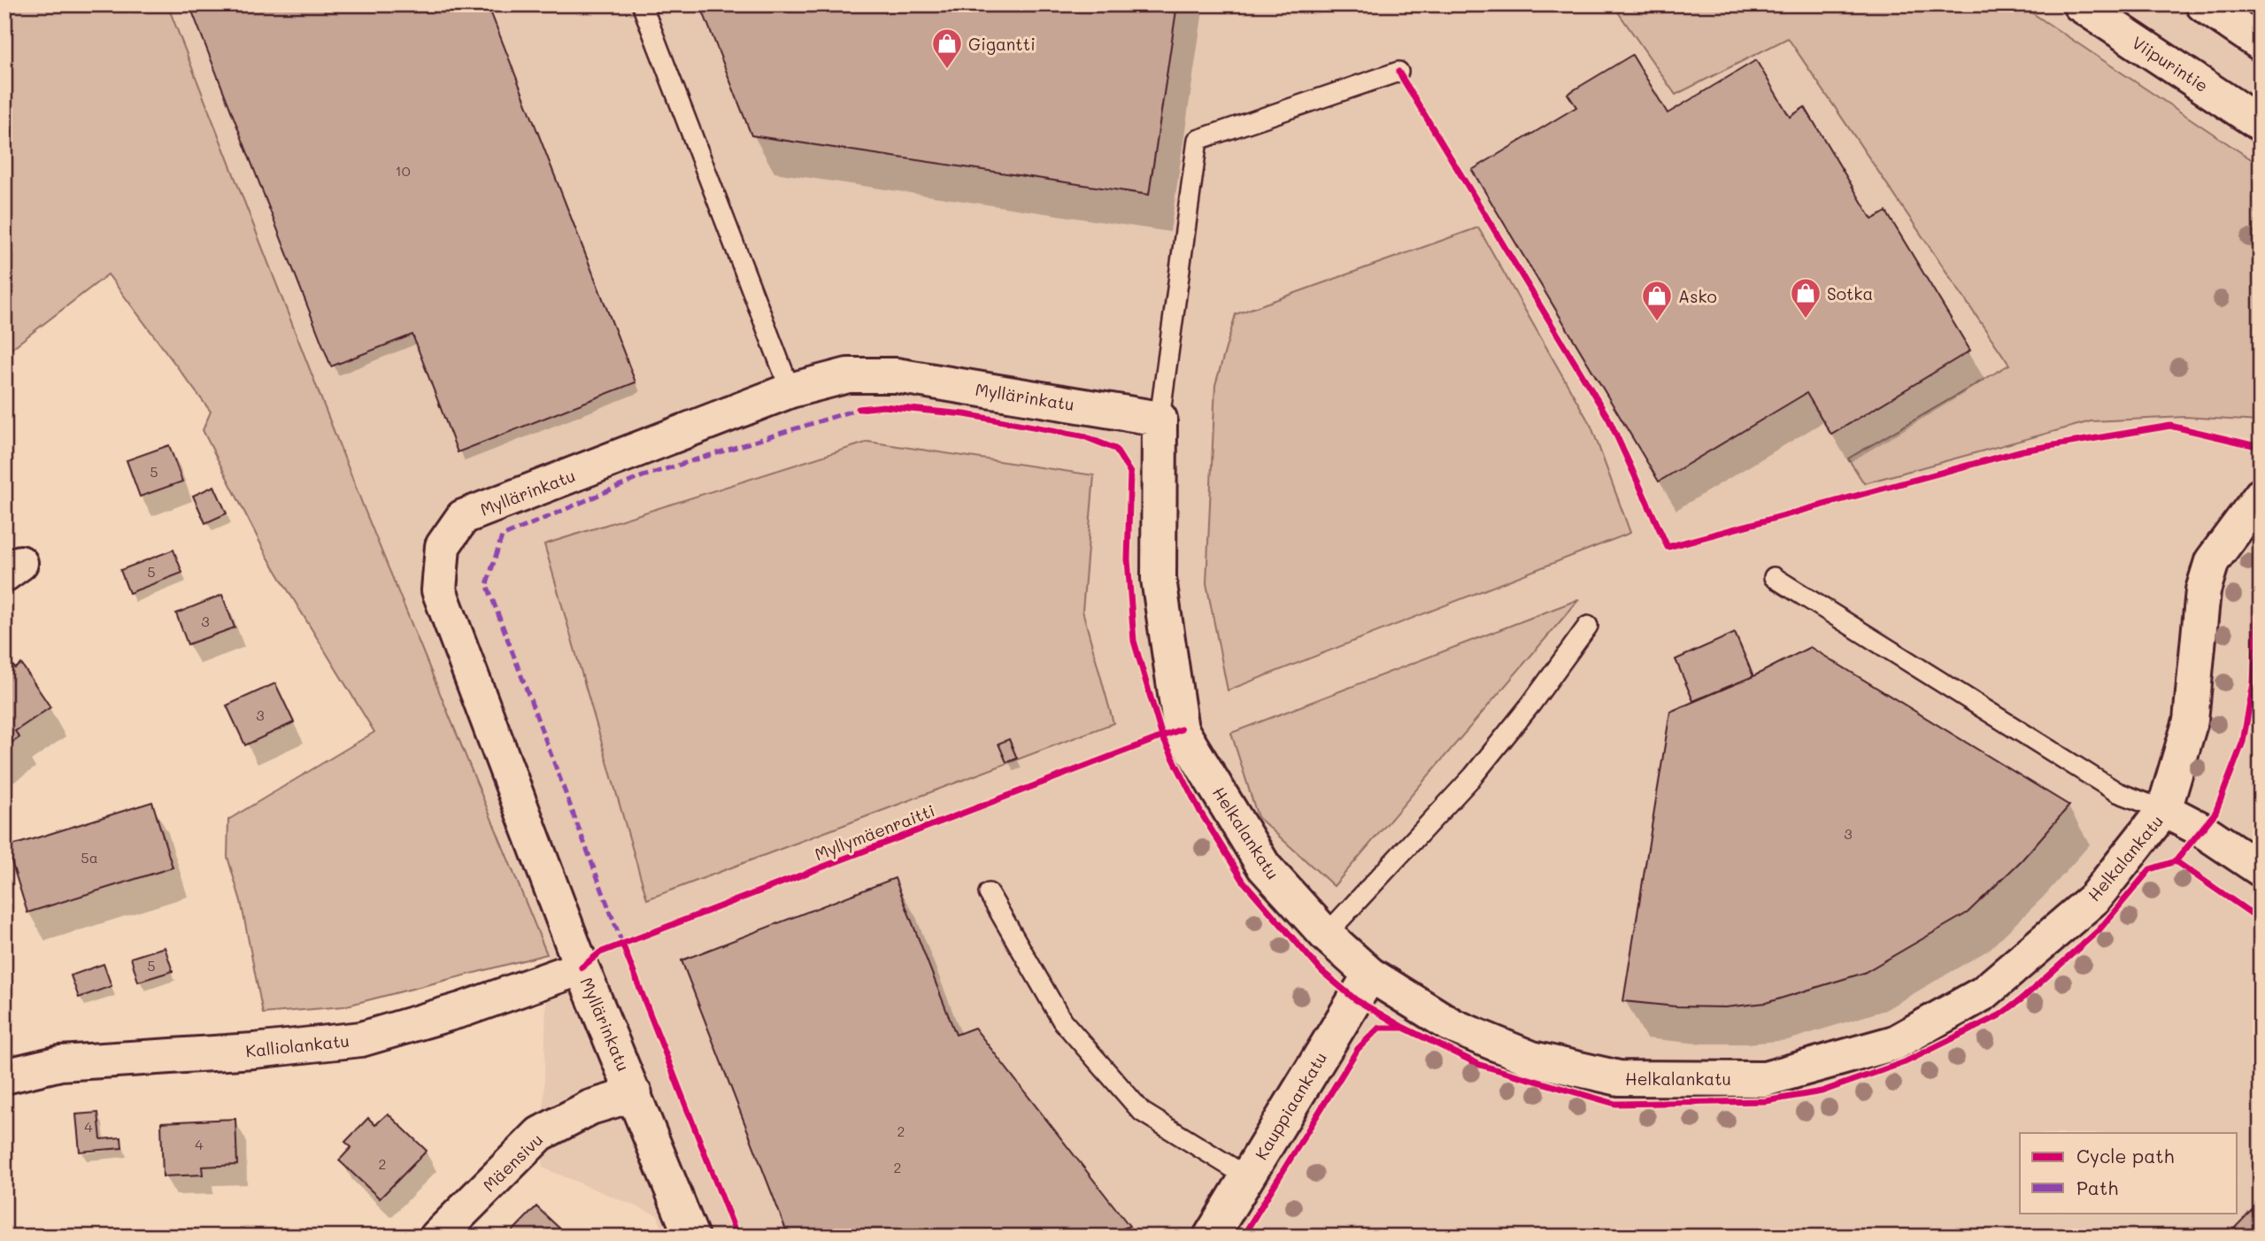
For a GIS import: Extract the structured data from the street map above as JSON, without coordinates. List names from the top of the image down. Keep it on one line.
{"streets":{"street":["Viipurintie","Myllärinkatu","Helkalankatu","Kalliolankatu","Kauppiaankatu","Mäensivu"],"cycle path":["Myllymäenraitti"]},"crossings":[["Myllärinkatu","Helkalankatu"],["Myllärinkatu","Kalliolankatu"],["Myllärinkatu","Mäensivu"],["Helkalankatu","Kauppiaankatu"]],"places":{"shop":["Gigantti","Sotka","Asko"]},"house_numbers":["10","5","5","3","3","3","5a","5","4","2","4","2","2"],"legend":["Cycle path","Path"]}
